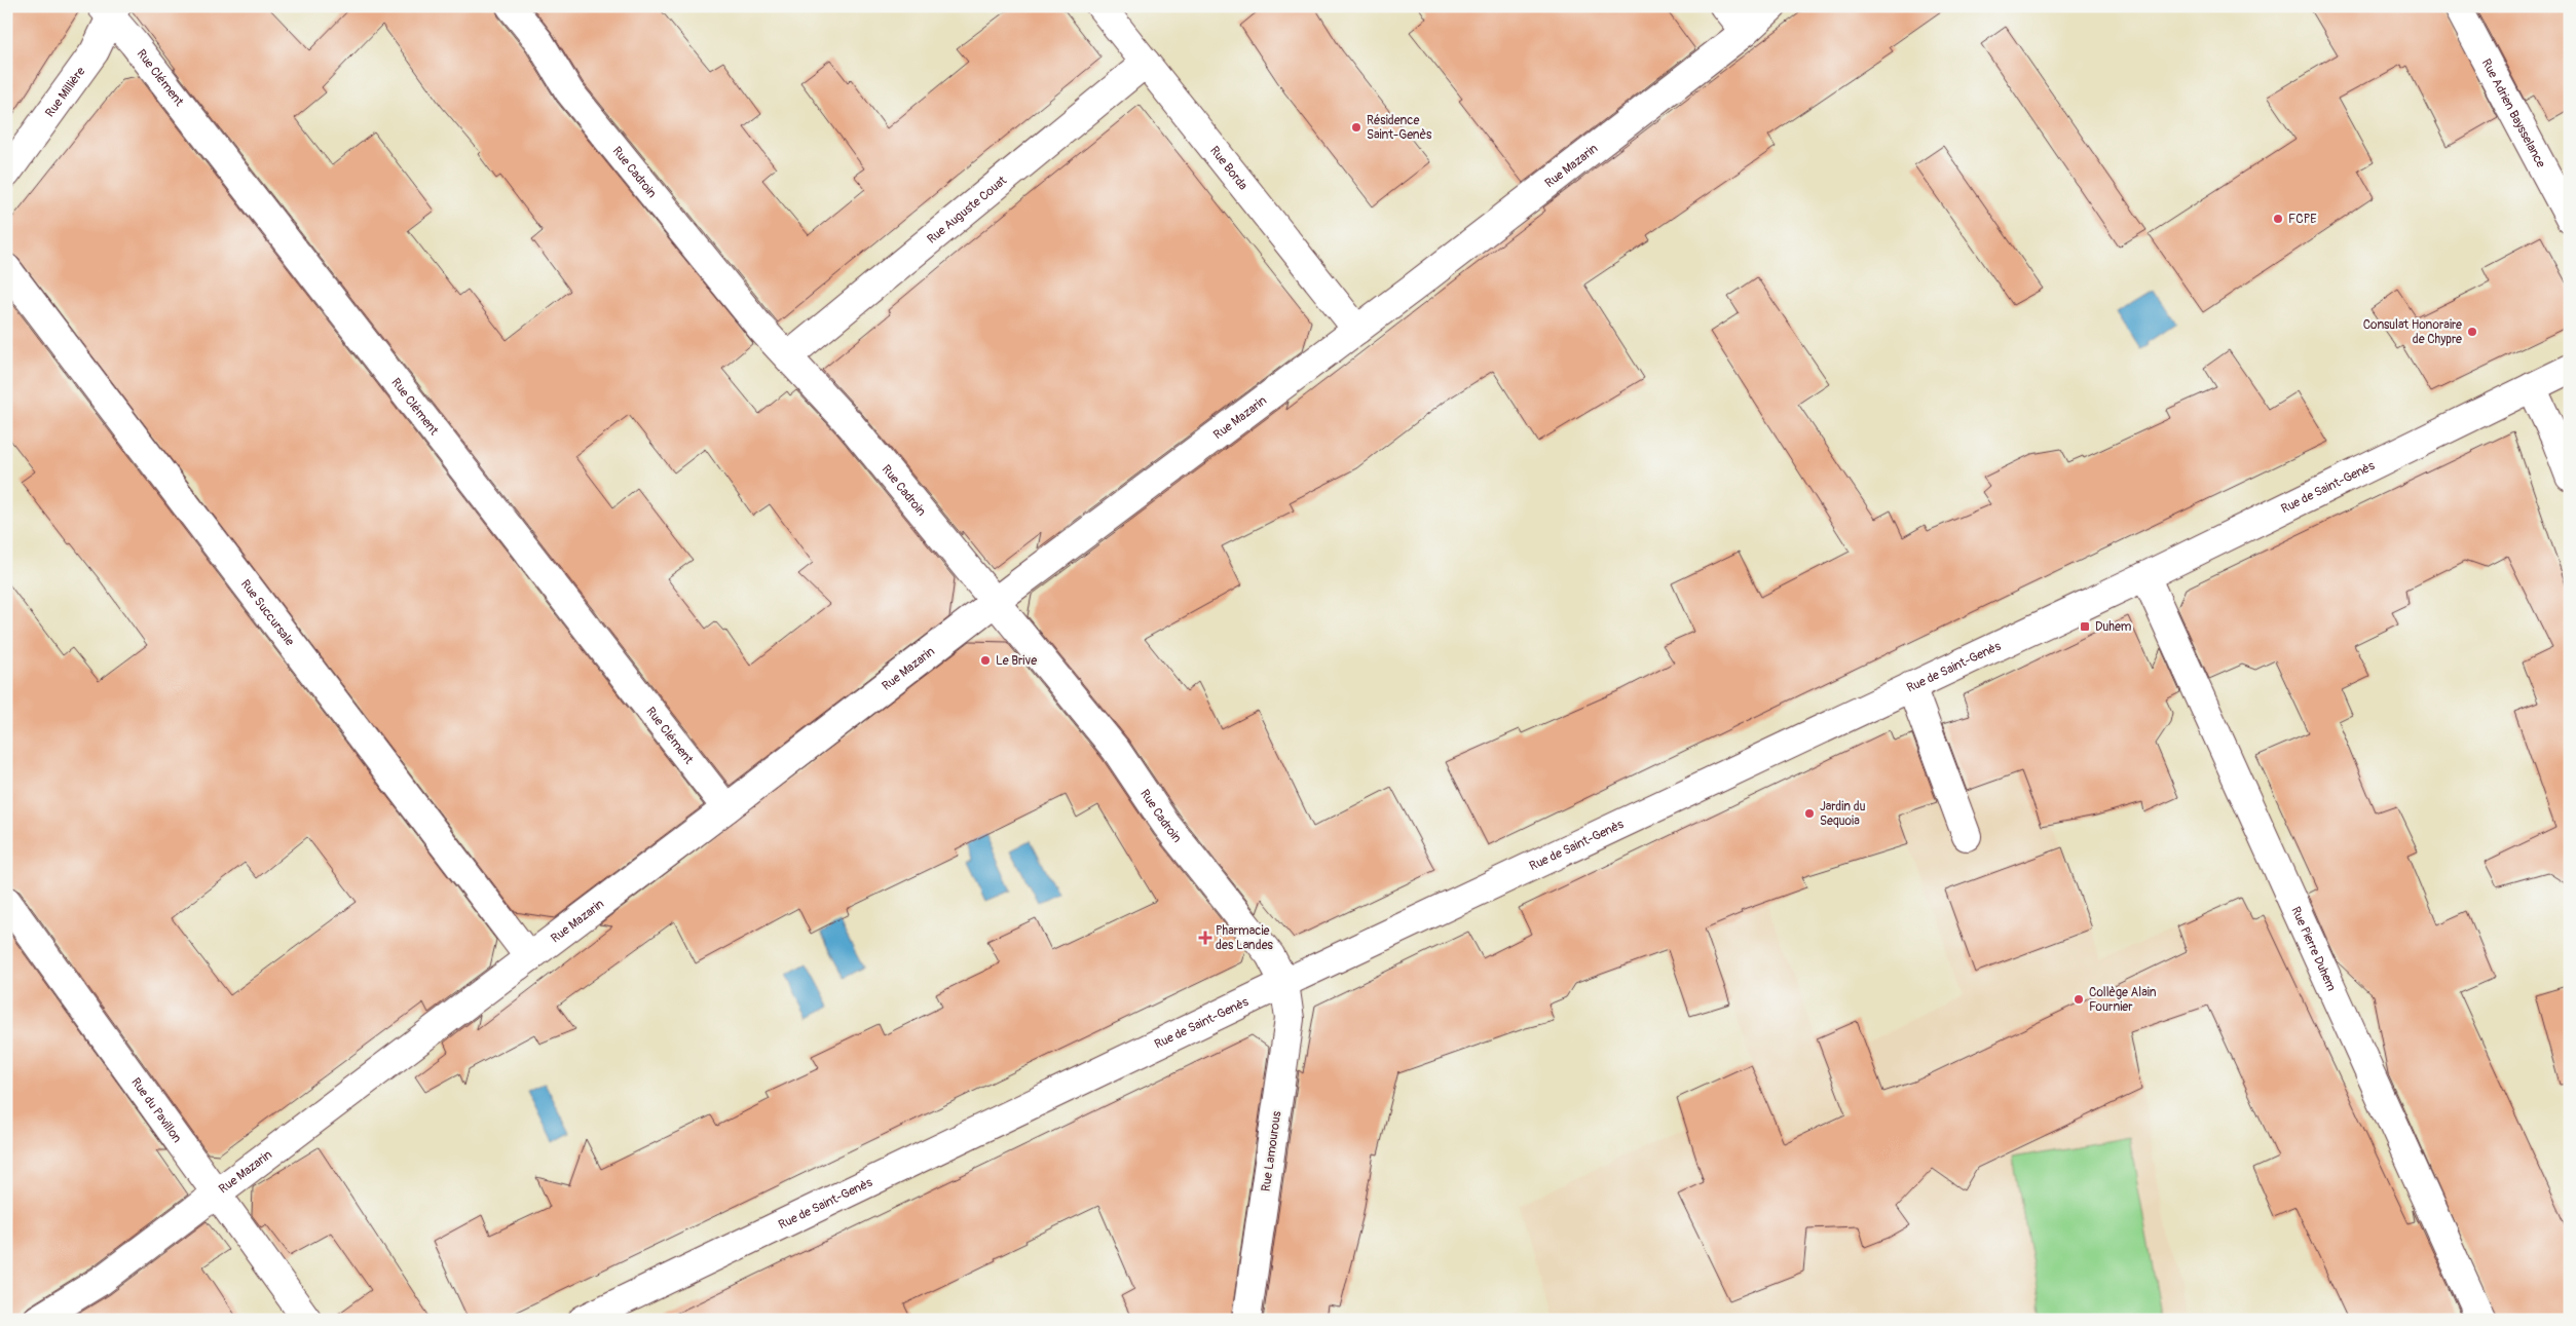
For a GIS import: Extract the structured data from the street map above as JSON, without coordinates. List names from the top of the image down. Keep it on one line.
{"streets":{"street":["Rue Clément","Rue Millière","Rue Adrien Baysselance","Rue Mazarin","Rue Borda","Rue Cadroin","Rue Auguste Couat","Rue de Saint-Genès","Rue Succursale","Rue Pierre Duhem","Rue du Pavillon","Rue Lamourous"]},"crossings":[["Rue Clément","Rue Millière"],["Rue Clément","Rue Mazarin"],["Rue Mazarin","Rue Borda"],["Rue Mazarin","Rue Cadroin"],["Rue Mazarin","Rue Succursale"],["Rue Mazarin","Rue du Pavillon"],["Rue Borda","Rue Auguste Couat"],["Rue Cadroin","Rue Auguste Couat"],["Rue Cadroin","Rue de Saint-Genès"],["Rue Cadroin","Rue Lamourous"],["Rue de Saint-Genès","Rue Pierre Duhem"],["Rue de Saint-Genès","Rue Lamourous"]],"places":{"other":["Résidence Saint-Genès","FCPE","Consulat Honoraire de Chypre","Le Brive","Jardin du Sequoia","Collège Alain Fournier"],"transit":["Duhem"],"health":["Pharmacie des Landes"]}}
